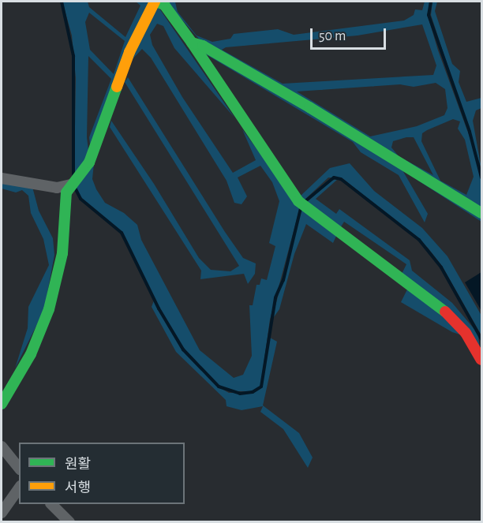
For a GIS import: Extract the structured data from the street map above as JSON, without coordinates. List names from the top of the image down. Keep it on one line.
{"legend":["원활","서행"],"scale_bar":"50 m"}
